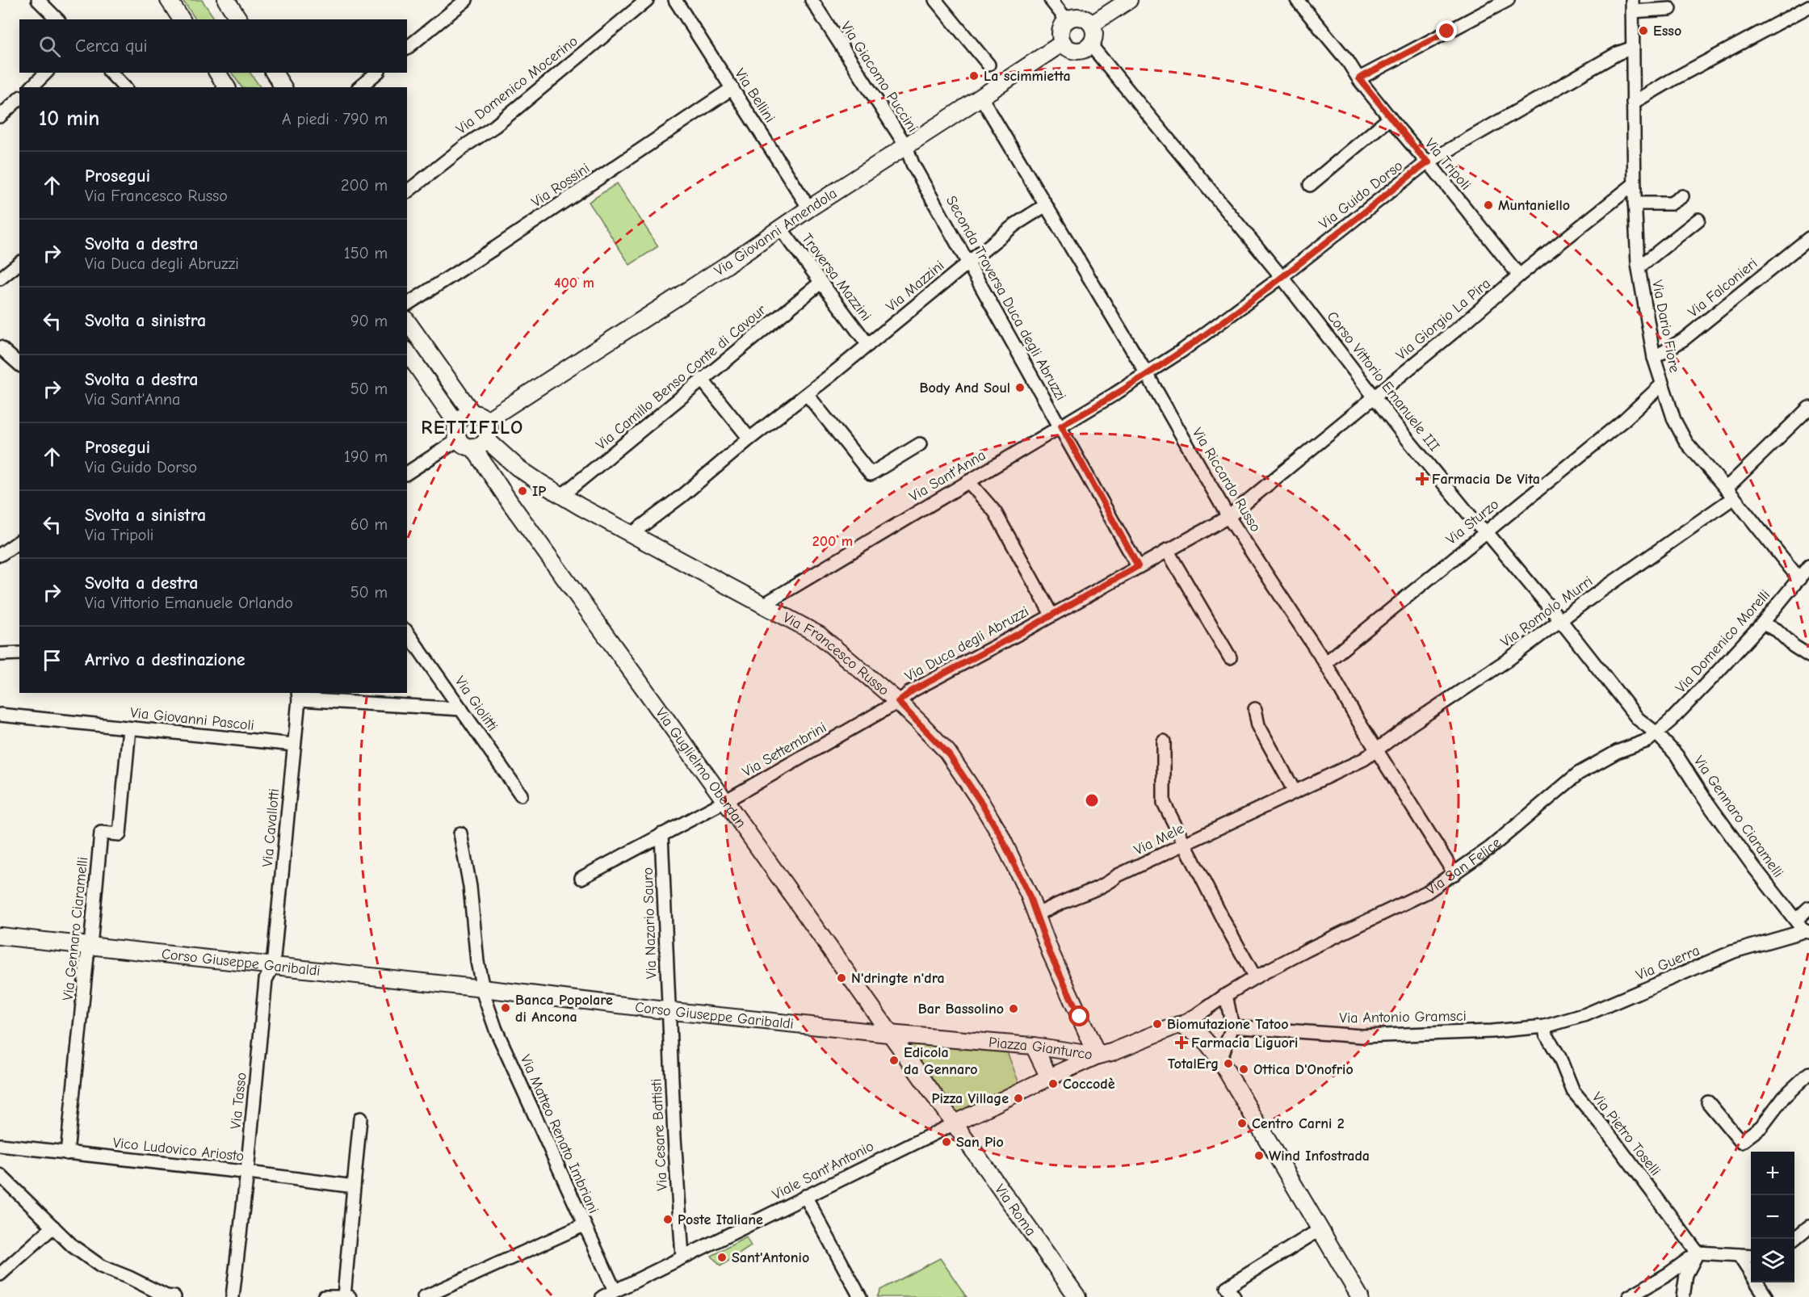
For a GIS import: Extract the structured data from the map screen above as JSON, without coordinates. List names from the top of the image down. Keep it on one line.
{"streets":{"street":["Via Giacomo Puccini","Via Domenico Mocerino","Via Bellini","Via Tripoli","Via Rossini","Via Guido Dorso","Via Giovanni Amendola","Traversa Mazzini","Via Mazzini","Via Falconieri","Seconda Traversa Duca degli Abruzzi","Via Giorgio La Pira","Via Dario Fiore","Via Camillo Benso Conte di Cavour","Corso Vittorio Emanuele III","Via Sant'Anna","Via Riccardo Russo","Via Sturzo","Via Romolo Murri","Via Domenico Morelli","Via Duca degli Abruzzi","Via Francesco Russo","Via Giolitti","Via Giovanni Pascoli","Via Settembrini","Via Guglielmo Oberdan","Via Gennaro Ciaramelli","Via Cavallotti","Via Mele","Via San Felice","Via Nazario Sauro","Corso Giuseppe Garibaldi","Via Guerra","Via Antonio Gramsci","Piazza Gianturco","Via Tasso","Via Matteo Renato Imbriani","Via Pietro Toselli","Via Cesare Battisti","Vico Ludovico Ariosto","Viale Sant'Antonio","Via Roma"]},"crossings":[["Via Giacomo Puccini","Via Giovanni Amendola"],["Via Giacomo Puccini","Seconda Traversa Duca degli Abruzzi"],["Via Bellini","Via Rossini"],["Via Bellini","Via Giovanni Amendola"],["Via Tripoli","Via Guido Dorso"],["Via Tripoli","Via Giorgio La Pira"],["Via Guido Dorso","Via Dario Fiore"],["Via Guido Dorso","Corso Vittorio Emanuele III"],["Via Guido Dorso","Via Sant'Anna"],["Via Guido Dorso","Via Riccardo Russo"],["Via Giovanni Amendola","Traversa Mazzini"],["Via Giovanni Amendola","Seconda Traversa Duca degli Abruzzi"],["Via Giovanni Amendola","Corso Vittorio Emanuele III"],["Via Giovanni Amendola","Via Riccardo Russo"],["Via Giovanni Amendola","Via Guglielmo Oberdan"],["Traversa Mazzini","Via Mazzini"],["Traversa Mazzini","Via Camillo Benso Conte di Cavour"],["Via Mazzini","Seconda Traversa Duca degli Abruzzi"],["Via Mazzini","Via Riccardo Russo"],["Via Mazzini","Via Francesco Russo"],["Via Falconieri","Via Dario Fiore"],["Seconda Traversa Duca degli Abruzzi","Via Sant'Anna"],["Seconda Traversa Duca degli Abruzzi","Via Duca degli Abruzzi"],["Via Giorgio La Pira","Via Dario Fiore"],["Via Giorgio La Pira","Corso Vittorio Emanuele III"],["Via Giorgio La Pira","Via Riccardo Russo"],["Via Giorgio La Pira","Via Duca degli Abruzzi"],["Via Dario Fiore","Via Sturzo"],["Via Dario Fiore","Via Romolo Murri"],["Via Dario Fiore","Via Domenico Morelli"],["Via Camillo Benso Conte di Cavour","Via Francesco Russo"],["Corso Vittorio Emanuele III","Via Sturzo"],["Corso Vittorio Emanuele III","Via Romolo Murri"],["Corso Vittorio Emanuele III","Via Domenico Morelli"],["Corso Vittorio Emanuele III","Via Gennaro Ciaramelli"],["Corso Vittorio Emanuele III","Via San Felice"],["Via Sant'Anna","Via Riccardo Russo"],["Via Sant'Anna","Via Duca degli Abruzzi"],["Via Sant'Anna","Via Francesco Russo"],["Via Riccardo Russo","Via Sturzo"],["Via Riccardo Russo","Via Romolo Murri"],["Via Riccardo Russo","Via Duca degli Abruzzi"],["Via Riccardo Russo","Via Mele"],["Via Riccardo Russo","Via San Felice"],["Via Romolo Murri","Via Mele"],["Via Domenico Morelli","Via Gennaro Ciaramelli"],["Via Domenico Morelli","Via San Felice"],["Via Duca degli Abruzzi","Via Francesco Russo"],["Via Duca degli Abruzzi","Via Settembrini"],["Via Francesco Russo","Via Settembrini"],["Via Francesco Russo","Via Mele"],["Via Francesco Russo","Via San Felice"],["Via Francesco Russo","Piazza Gianturco"],["Via Giovanni Pascoli","Via Gennaro Ciaramelli"],["Via Giovanni Pascoli","Via Cavallotti"],["Via Settembrini","Via Guglielmo Oberdan"],["Via Settembrini","Via Nazario Sauro"],["Via Guglielmo Oberdan","Corso Giuseppe Garibaldi"],["Via Guglielmo Oberdan","Piazza Gianturco"],["Via Gennaro Ciaramelli","Via San Felice"],["Via Gennaro Ciaramelli","Corso Giuseppe Garibaldi"],["Via Gennaro Ciaramelli","Via Guerra"],["Via Gennaro Ciaramelli","Vico Ludovico Ariosto"],["Via Cavallotti","Corso Giuseppe Garibaldi"],["Via Cavallotti","Via Tasso"],["Via San Felice","Piazza Gianturco"],["Via Nazario Sauro","Corso Giuseppe Garibaldi"],["Via Nazario Sauro","Via Cesare Battisti"],["Corso Giuseppe Garibaldi","Piazza Gianturco"],["Corso Giuseppe Garibaldi","Via Tasso"],["Corso Giuseppe Garibaldi","Via Matteo Renato Imbriani"],["Corso Giuseppe Garibaldi","Via Cesare Battisti"],["Via Guerra","Via Antonio Gramsci"],["Via Guerra","Via Pietro Toselli"],["Via Antonio Gramsci","Via Pietro Toselli"],["Piazza Gianturco","Viale Sant'Antonio"],["Piazza Gianturco","Via Roma"],["Via Tasso","Vico Ludovico Ariosto"],["Via Matteo Renato Imbriani","Viale Sant'Antonio"],["Via Cesare Battisti","Viale Sant'Antonio"],["Viale Sant'Antonio","Via Roma"]],"districts":["RETTIFILO"],"places":{"other":["Esso","La scimmietta","Muntaniello","Body And Soul","IP","N'dringte n'dra","Banca Popolare di Ancona","Bar Bassolino","Biomutazione Tatoo","Edicola da Gennaro","TotalErg","Ottica D'Onofrio","Coccodè","Pizza Village","Centro Carni 2","San Pio","Wind Infostrada","Poste Italiane","Sant'Antonio"],"health":["Farmacia De Vita","Farmacia Liguori"]},"page":{"search":"Cerca qui","heading":["10 min","A piedi · 790 m"],"list":[["Prosegui","Via Francesco Russo","200 m"],["Svolta a destra","Via Duca degli Abruzzi","150 m"],["Svolta a sinistra","90 m"],["Svolta a destra","Via Sant'Anna","50 m"],["Prosegui","Via Guido Dorso","190 m"],["Svolta a sinistra","Via Tripoli","60 m"],["Svolta a destra","Via Vittorio Emanuele Orlando","50 m"],"Arrivo a destinazione"],"map_buttons":["+","−"]},"rings":["400 m","200 m"]}
